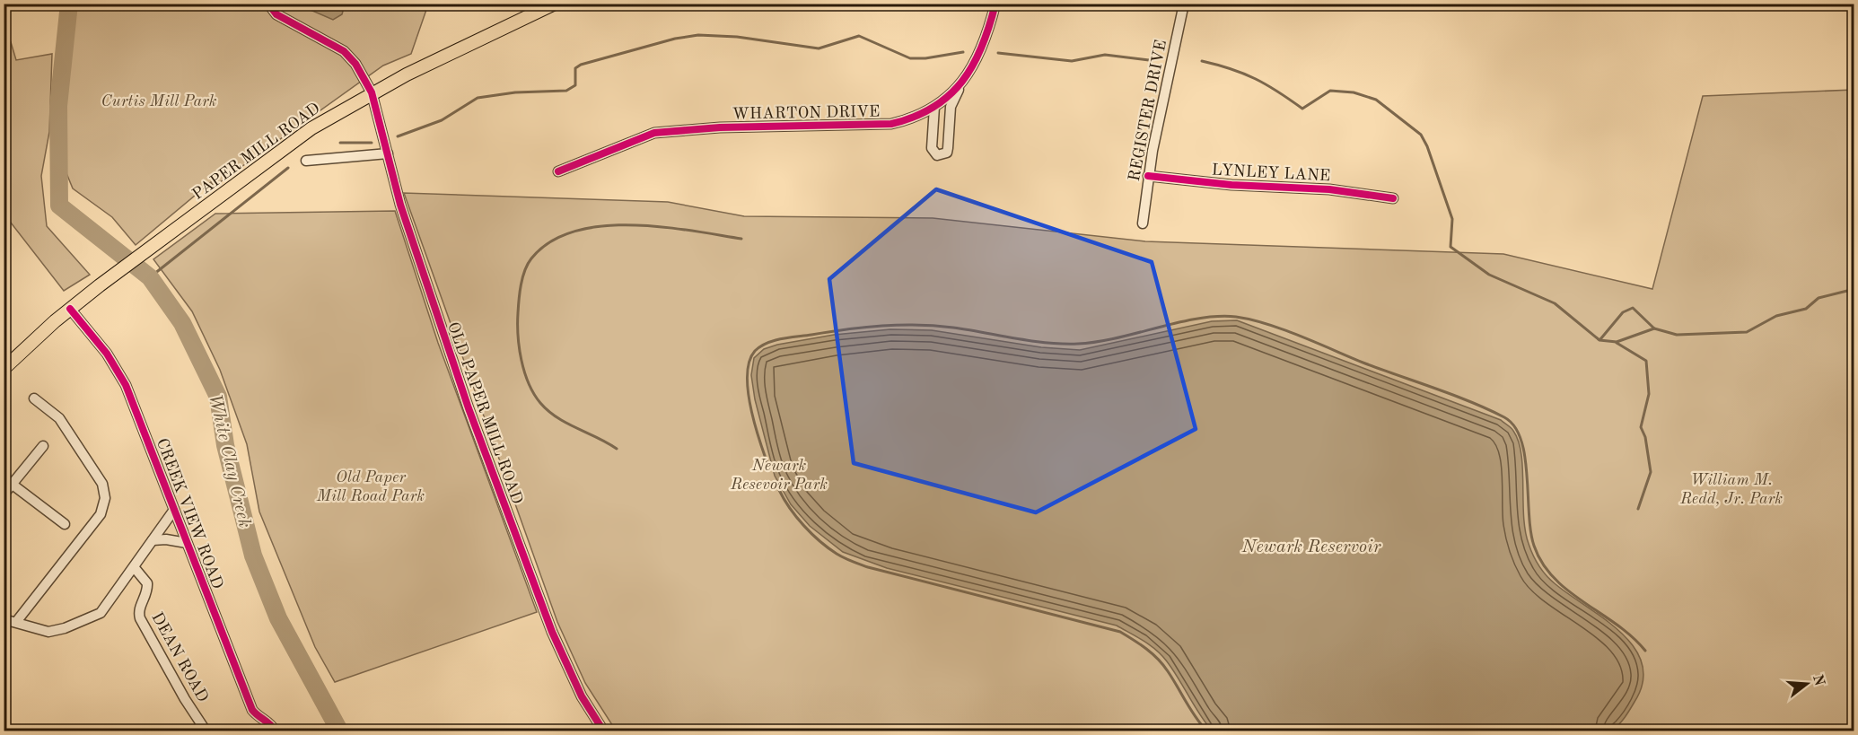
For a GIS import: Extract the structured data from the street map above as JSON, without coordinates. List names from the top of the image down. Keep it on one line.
{"streets":{"main road":["PAPER MILL ROAD"],"street":["REGISTER DRIVE","WHARTON DRIVE","LYNLEY LANE","OLD PAPER MILL ROAD","CREEK VIEW ROAD","DEAN ROAD"]},"crossings":[["REGISTER DRIVE","LYNLEY LANE"],["PAPER MILL ROAD","OLD PAPER MILL ROAD"],["PAPER MILL ROAD","CREEK VIEW ROAD"]],"water":["White Clay Creek","Newark Reservoir"],"parks":["Curtis Mill Park","Newark Resevoir Park","Old Paper Mill Road Park","William M. Redd, Jr. Park"],"north":"right"}
